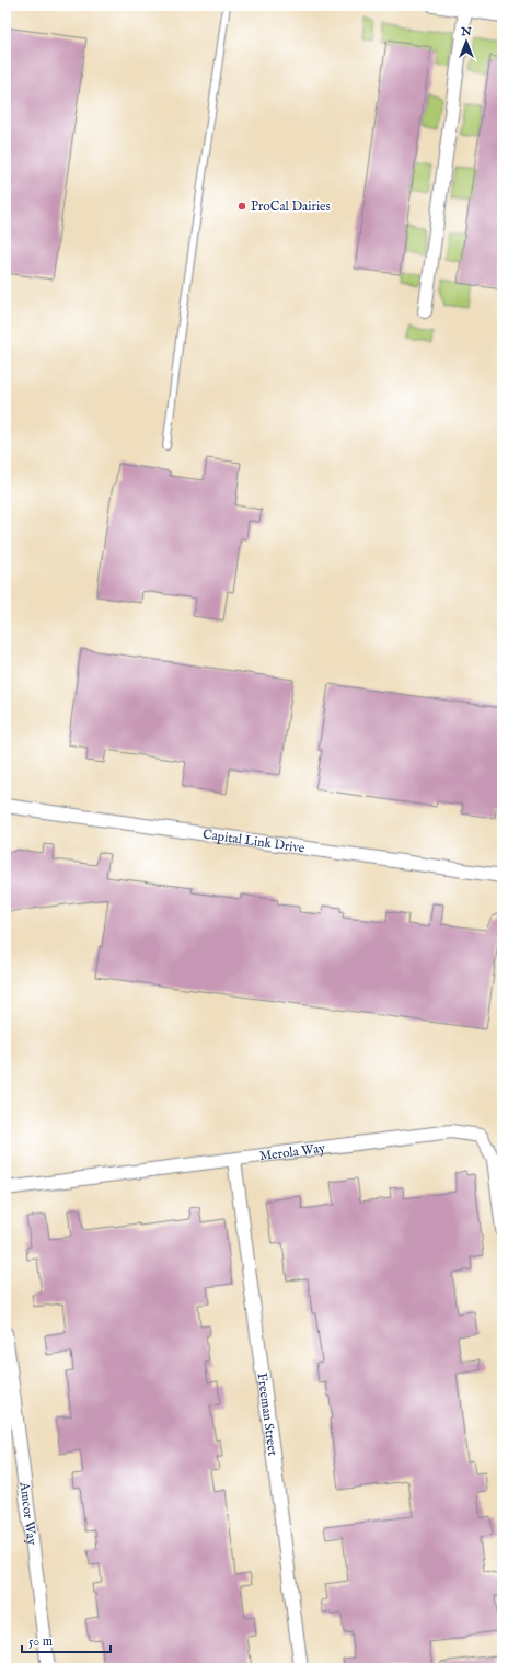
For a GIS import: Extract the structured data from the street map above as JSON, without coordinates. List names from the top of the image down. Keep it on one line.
{"streets":{"street":["Capital Link Drive","Merola Way","Freeman Street","Amcor Way"]},"crossings":[["Merola Way","Freeman Street"]],"places":["ProCal Dairies"],"scale_bar":"50 m","north":"top"}
